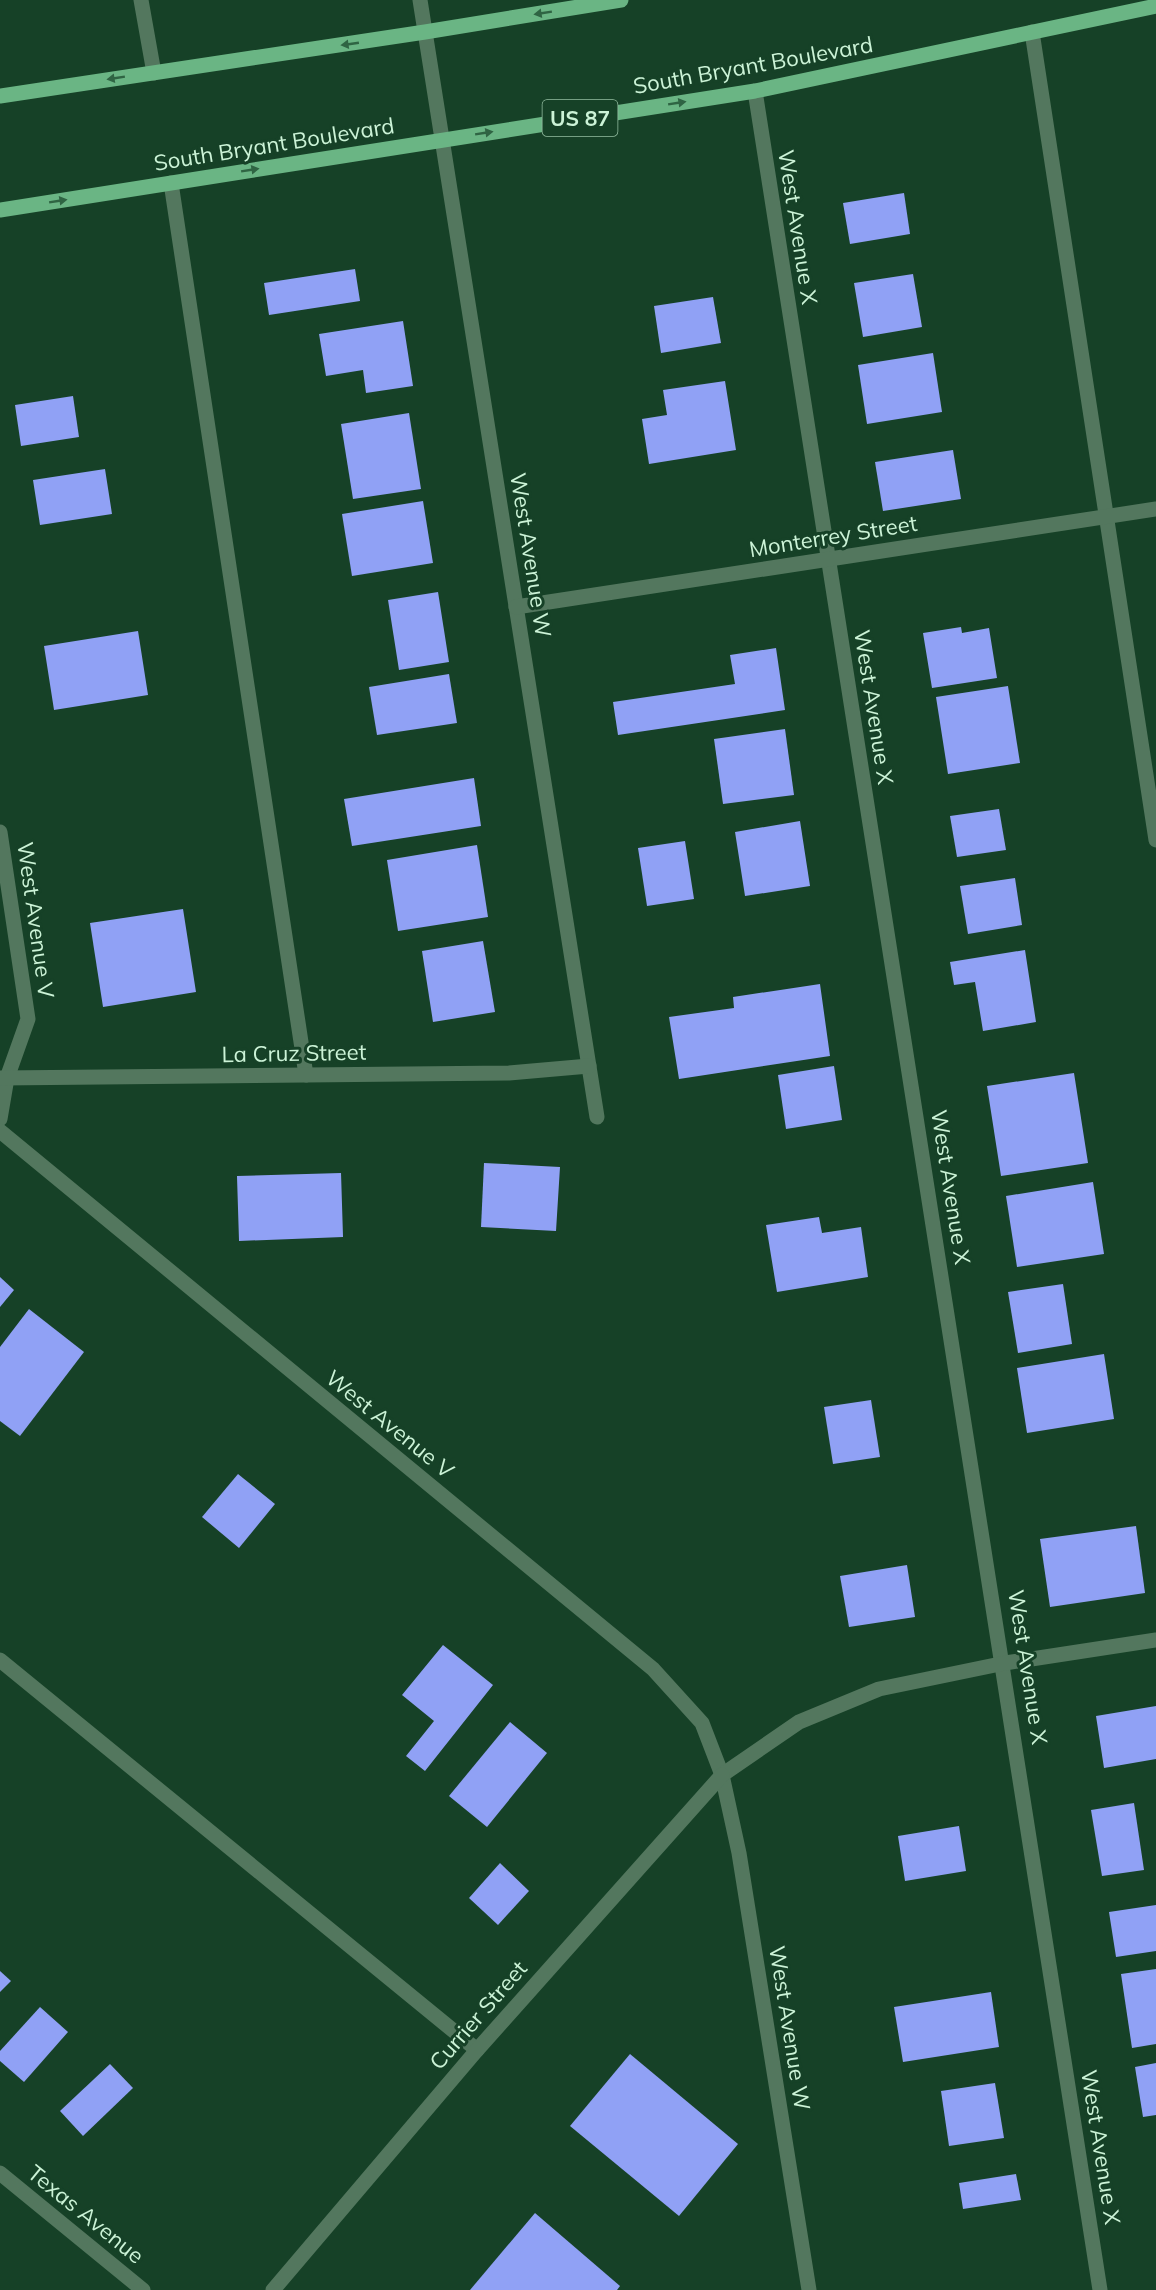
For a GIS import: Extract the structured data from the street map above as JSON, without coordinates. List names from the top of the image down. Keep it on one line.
{"streets":{"main road":["South Bryant Boulevard","US 87"],"street":["West Avenue X","Monterrey Street","West Avenue W","West Avenue V","La Cruz Street","Currier Street","Texas Avenue"]},"crossings":[["South Bryant Boulevard","West Avenue X"],["South Bryant Boulevard","West Avenue W"],["West Avenue X","Monterrey Street"],["West Avenue X","Currier Street"],["Monterrey Street","West Avenue W"],["West Avenue W","West Avenue V"],["West Avenue W","La Cruz Street"],["West Avenue W","Currier Street"],["West Avenue V","La Cruz Street"],["West Avenue V","Currier Street"]]}
